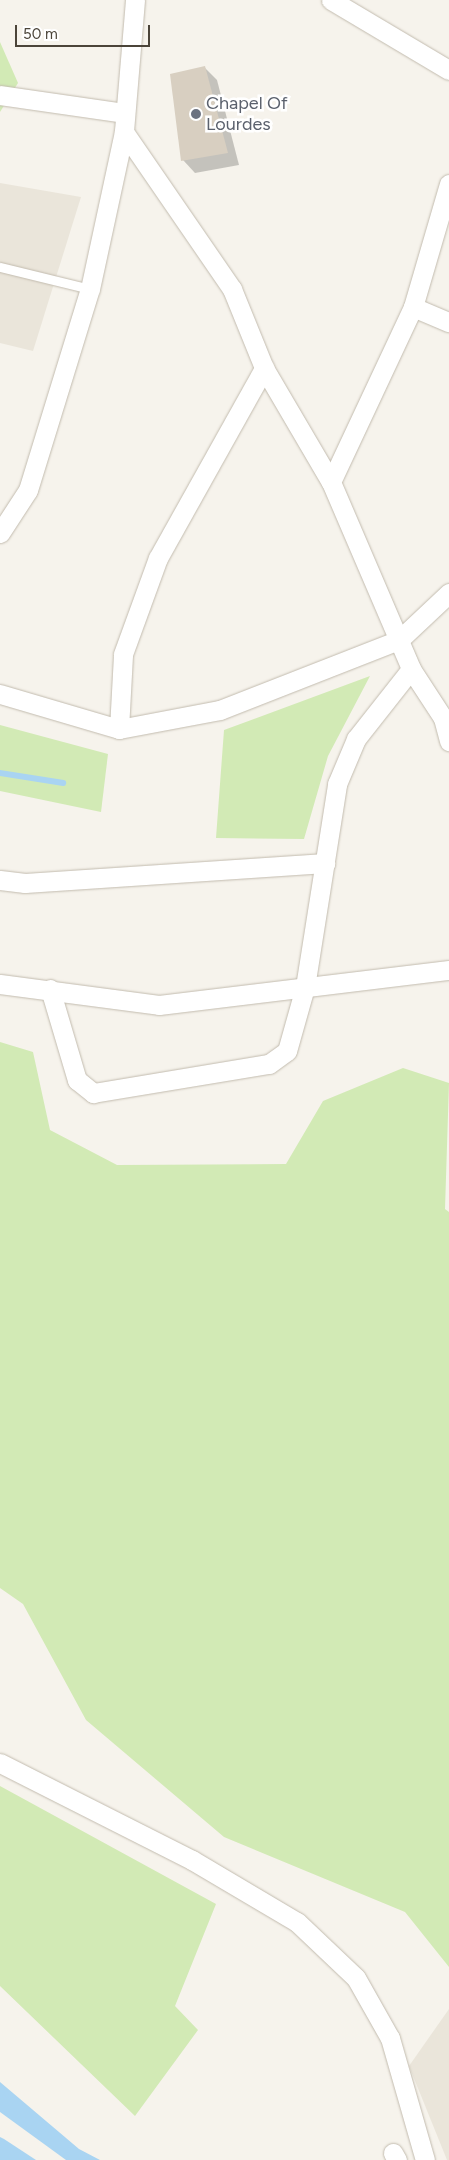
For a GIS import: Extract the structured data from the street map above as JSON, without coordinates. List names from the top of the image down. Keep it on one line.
{"places":["Chapel Of Lourdes"],"scale_bar":"50 m"}
